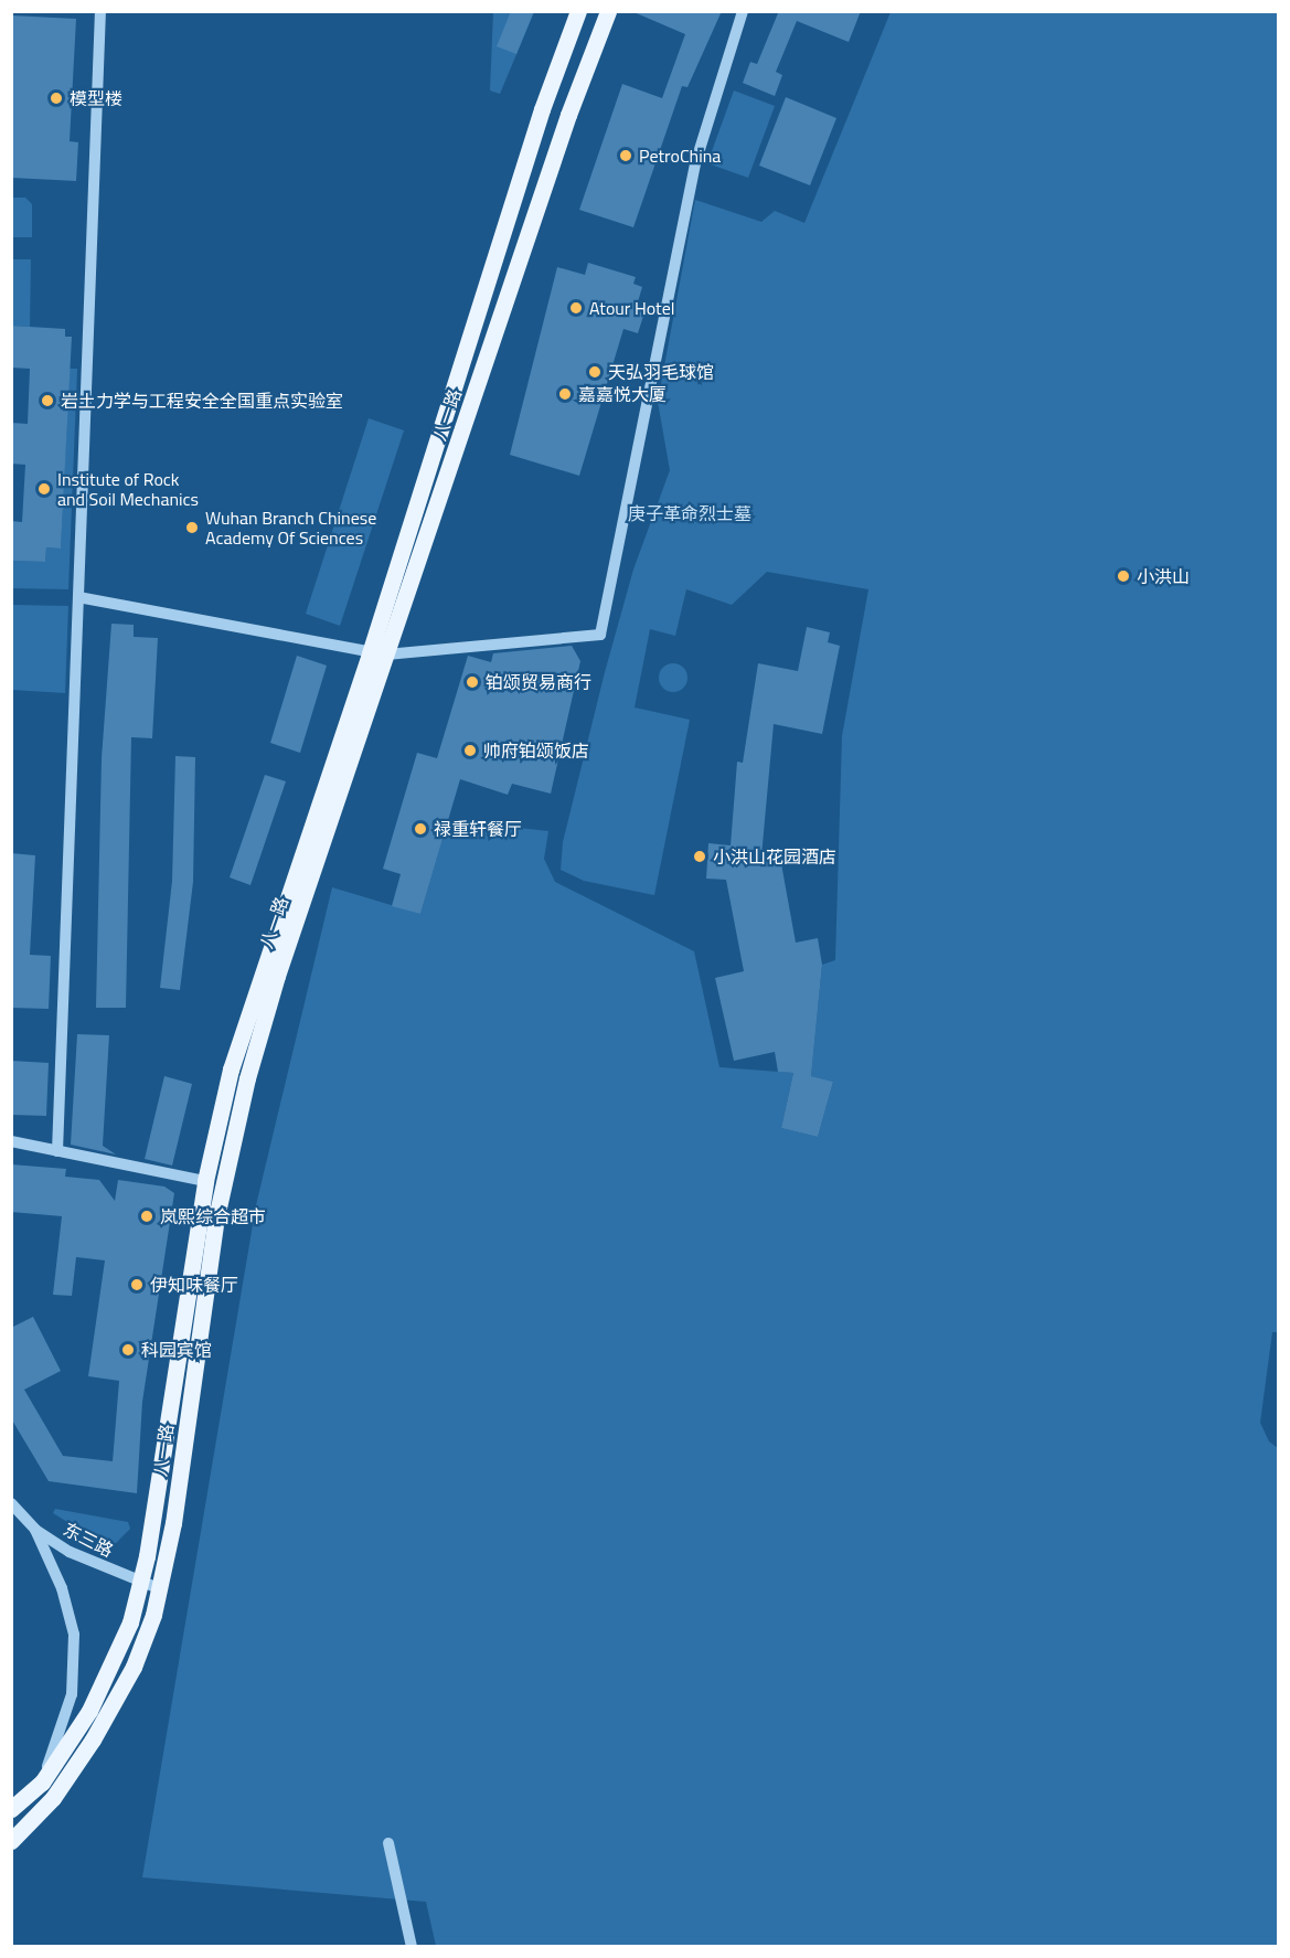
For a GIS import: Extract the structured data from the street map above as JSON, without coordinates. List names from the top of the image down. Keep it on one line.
{"streets":{"main road":["八一路"],"street":["东三路"]},"crossings":[["八一路","东三路"]],"parks":["庚子革命烈士墓"],"places":["模型楼","PetroChina","Atour Hotel","天弘羽毛球馆","嘉嘉悦大厦","岩土力学与工程安全全国重点实验室","Institute of Rock and Soil Mechanics","Wuhan Branch Chinese Academy Of Sciences","小洪山","铂颂贸易商行","帅府铂颂饭店","禄重轩餐厅","小洪山花园酒店","岚熙综合超市","伊知味餐厅","科园宾馆"]}
